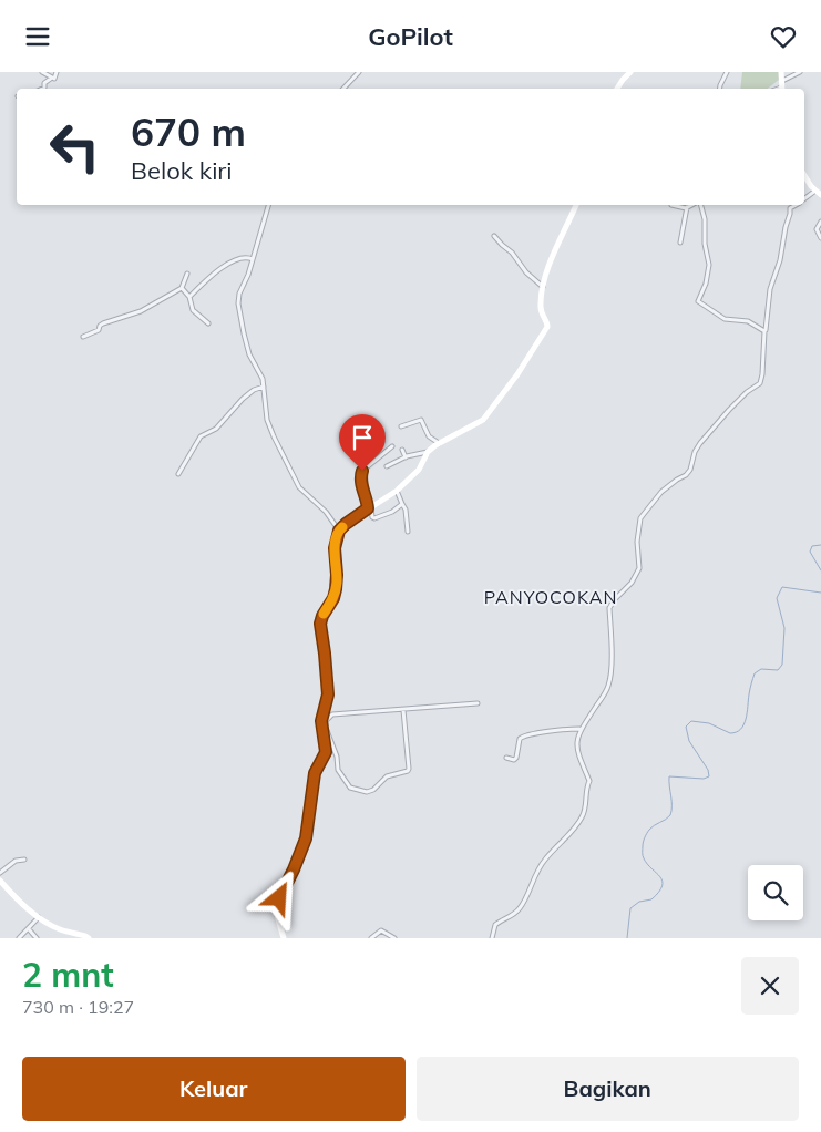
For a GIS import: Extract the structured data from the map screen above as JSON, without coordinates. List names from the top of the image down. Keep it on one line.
{"districts":["PANYOCOKAN"],"page":{"header":"GoPilot","turn":["670 m","Belok kiri"],"heading":["2 mnt","730 m · 19:27"],"buttons":["Keluar","Bagikan"]}}
